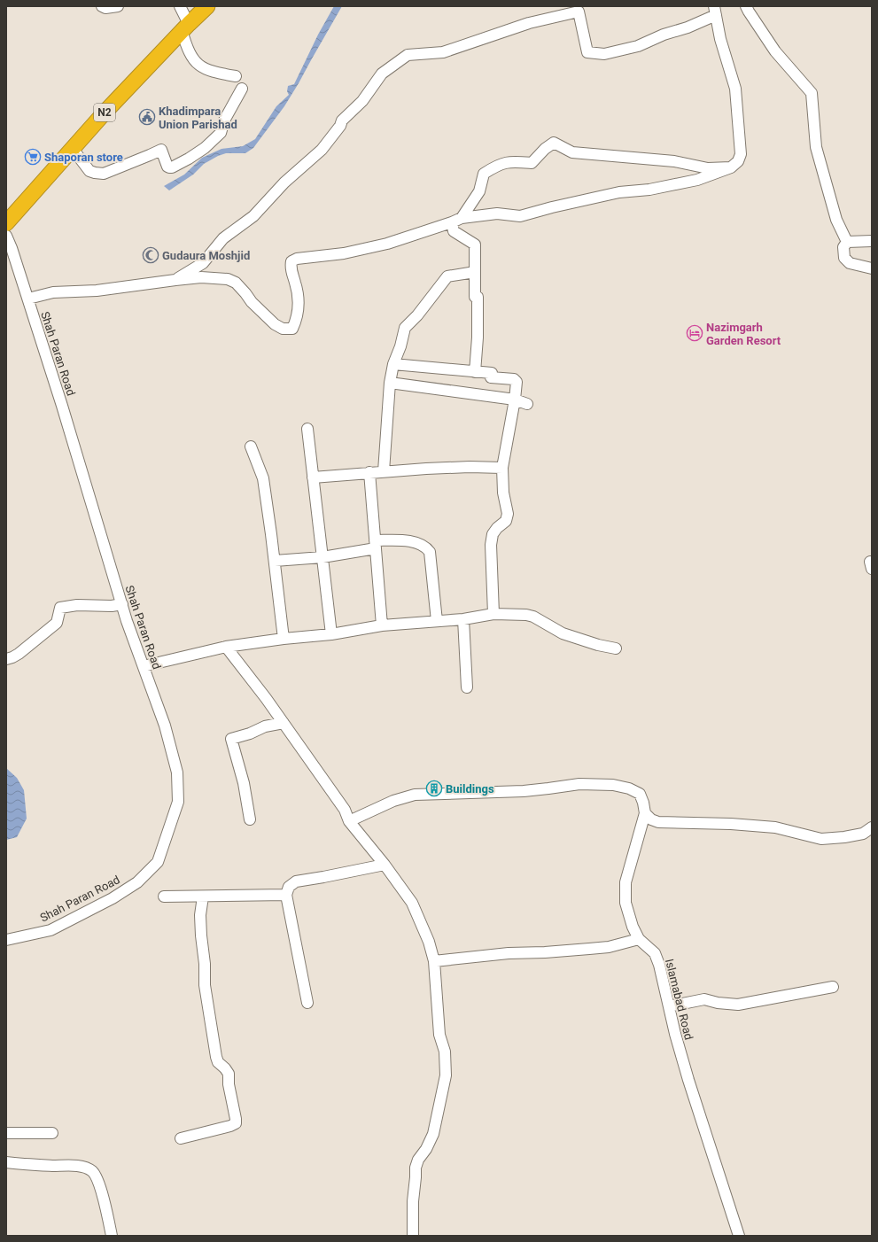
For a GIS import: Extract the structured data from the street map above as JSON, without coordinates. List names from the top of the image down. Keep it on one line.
{"streets":{"highway":["N2"],"street":["Shah Paran Road","Islamabad Road"]},"places":{"public building":["Khadimpara Union Parishad"],"supermarket":["Shaporan store"],"mosque":["Gudaura Moshjid"],"hotel":["Nazimgarh Garden Resort"],"building":["Buildings"]}}
